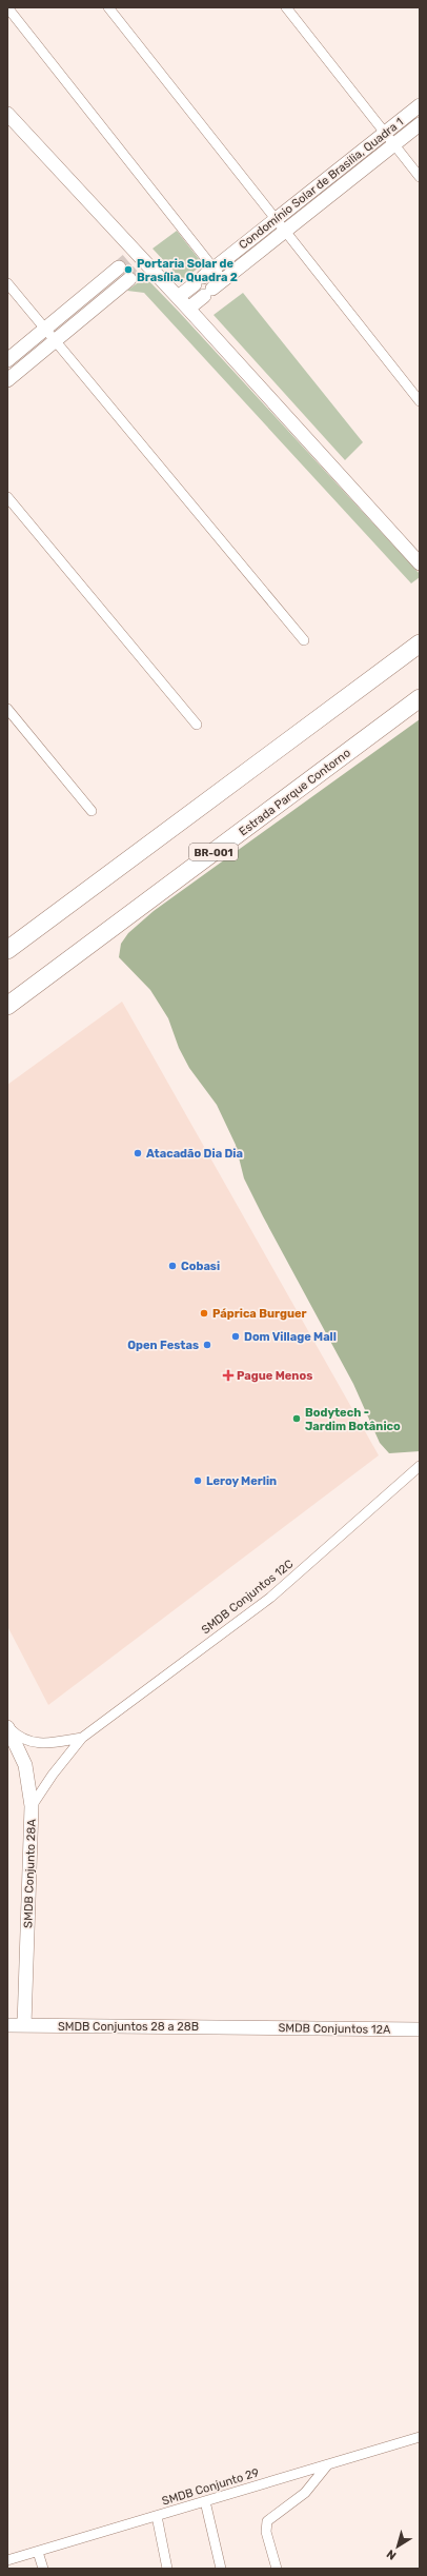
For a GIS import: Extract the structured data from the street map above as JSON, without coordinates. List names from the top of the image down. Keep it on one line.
{"streets":{"highway":["Estrada Parque Contorno","BR-001"],"street":["Condomínio Solar de Brasilia, Quadra 1","SMDB Conjuntos 12C","SMDB Conjunto 28A","SMDB Conjuntos 28 a 28B","SMDB Conjuntos 12A","SMDB Conjunto 29"]},"crossings":[["SMDB Conjuntos 12C","SMDB Conjunto 28A"],["SMDB Conjunto 28A","SMDB Conjuntos 28 a 28B"],["SMDB Conjuntos 28 a 28B","SMDB Conjuntos 12A"]],"places":{"other":["Portaria Solar de Brasília, Quadra 2","Atacadão Dia Dia","Cobasi","Páprica Burguer","Dom Village Mall","Open Festas","Bodytech - Jardim Botânico","Leroy Merlin"],"health":["Pague Menos"]},"north":"bottom left"}
